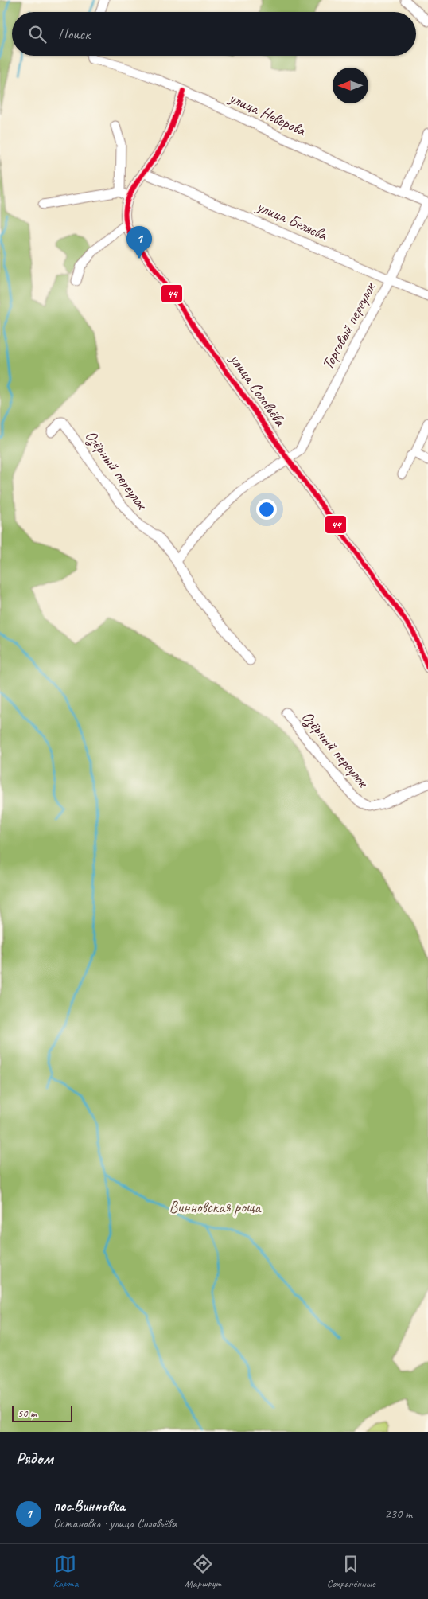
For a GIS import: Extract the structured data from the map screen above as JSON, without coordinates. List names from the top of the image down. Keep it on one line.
{"streets":{"street":["улица Неверова","улица Беляева","Торговый переулок","улица Соловьёва","Озёрный переулок"]},"crossings":[["улица Неверова","Торговый переулок"],["улица Беляева","Торговый переулок"],["Торговый переулок","улица Соловьёва"]],"parks":["Винновская роща"],"lines":["transit line 44"],"scale_bar":"50 m","north":"left","page":{"search":"Поиск","pins":"1","scale":"50 m","heading":"Рядом","list":[{"mark":"1","name":"пос.Винновка","note":"Остановка · улица Соловьёва","value":"230 m"}],"nav":["Карта","Маршрут","Сохранённые"]}}
